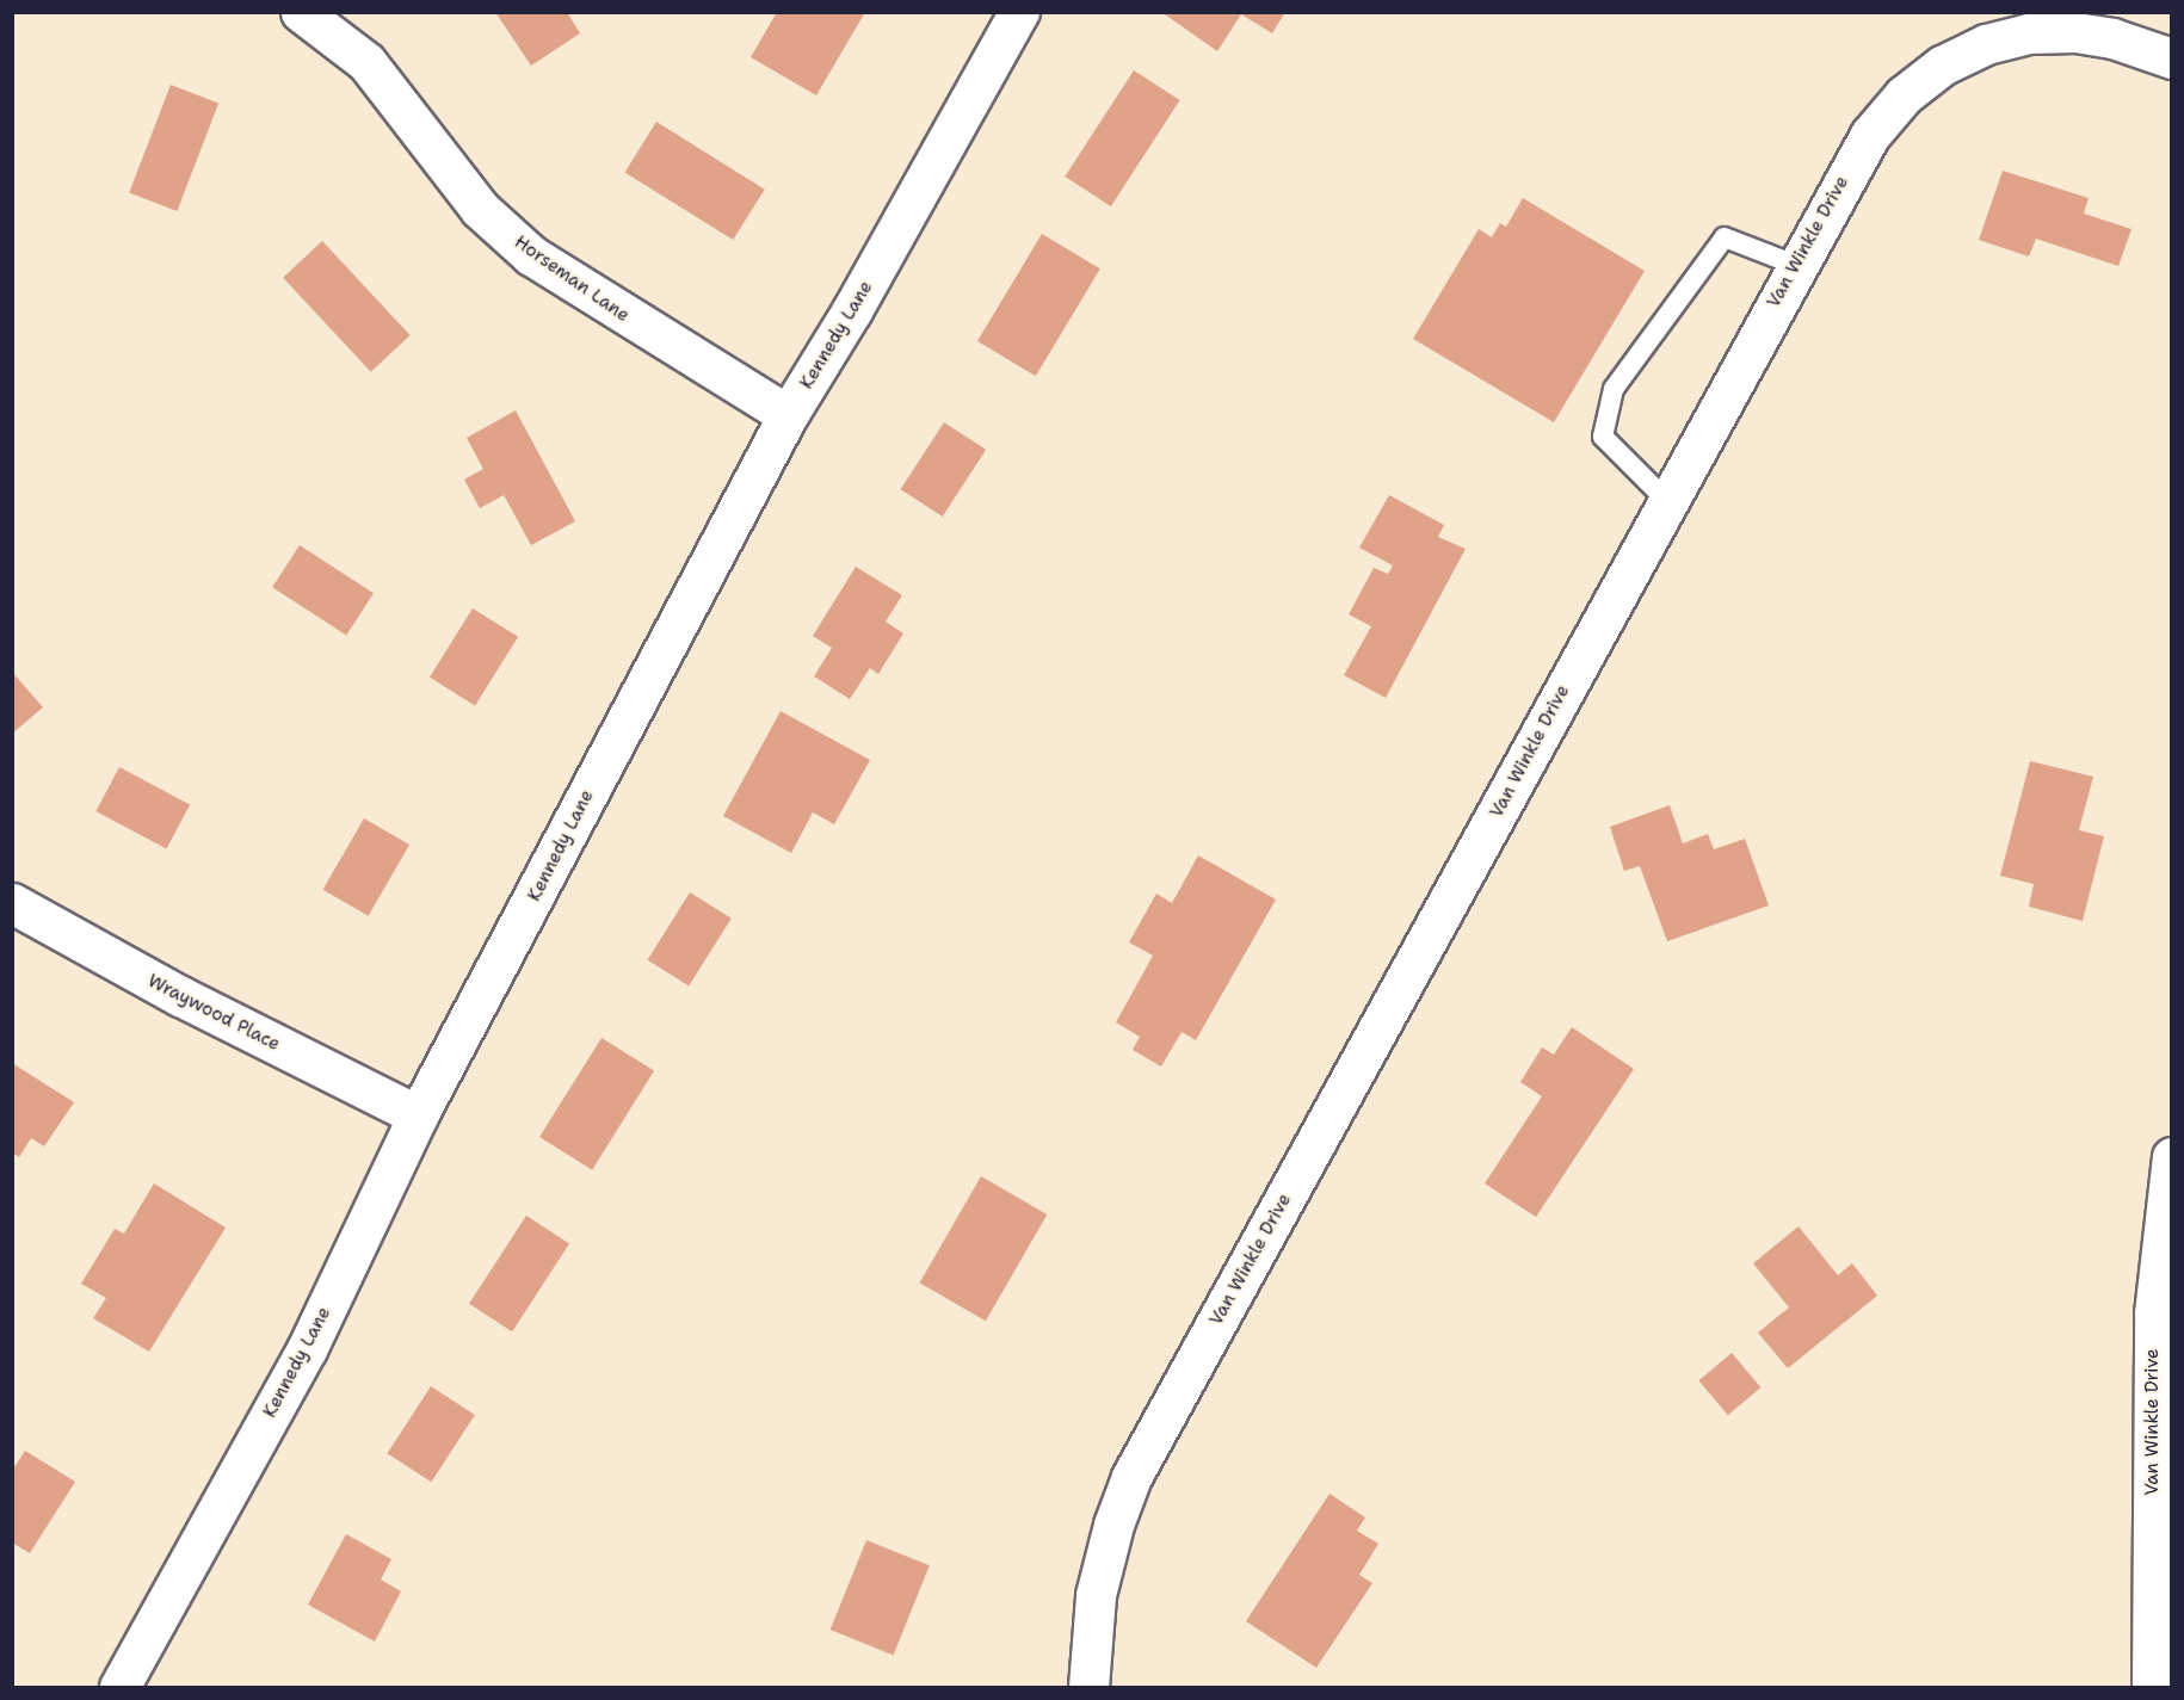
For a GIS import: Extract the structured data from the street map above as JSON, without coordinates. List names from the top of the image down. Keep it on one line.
{"streets":{"street":["Van Winkle Drive","Horseman Lane","Kennedy Lane","Wraywood Place"]},"crossings":[["Horseman Lane","Kennedy Lane"],["Kennedy Lane","Wraywood Place"]]}
